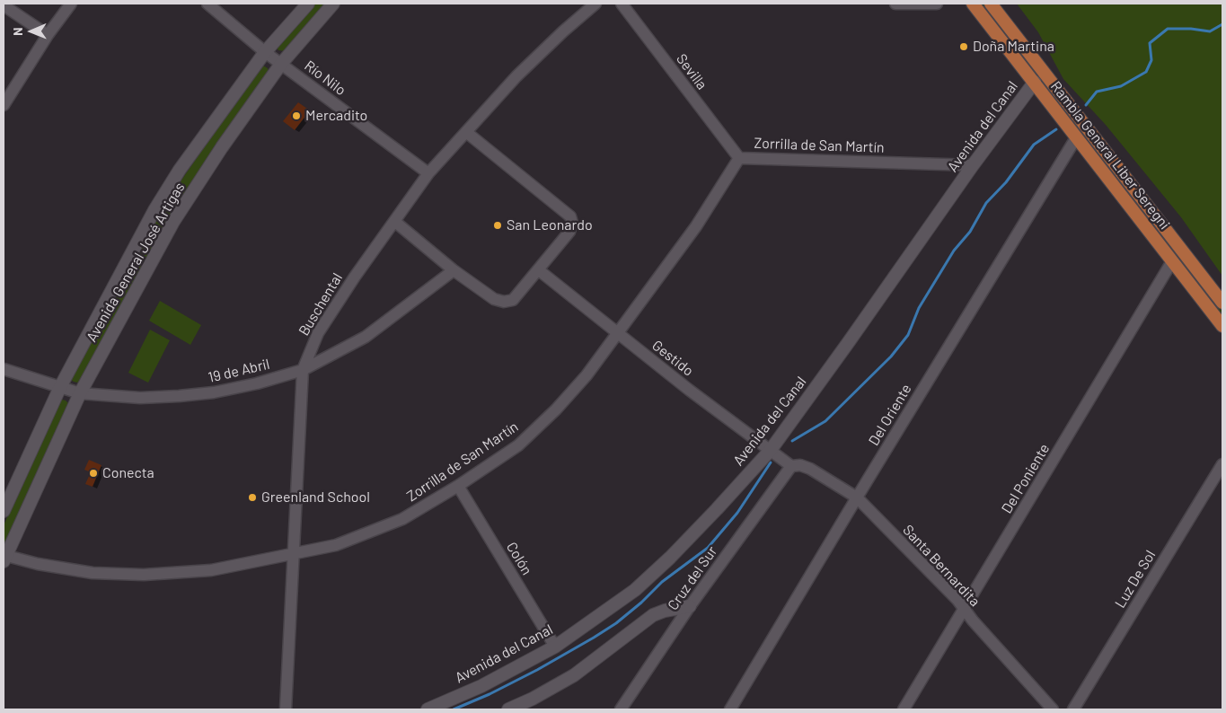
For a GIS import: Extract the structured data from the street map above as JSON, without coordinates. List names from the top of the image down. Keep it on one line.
{"streets":{"main road":["Rambla General Liber Seregni"],"street":["Sevilla","Río Nilo","Avenida del Canal","Zorrilla de San Martín","Avenida General José Artigas","Buschental","Gestido","19 de Abril","Del Oriente","Del Poniente","Colón","Santa Bernardita","Cruz del Sur","Luz De Sol"]},"crossings":[["Sevilla","Zorrilla de San Martín"],["Río Nilo","Avenida General José Artigas"],["Río Nilo","Buschental"],["Avenida del Canal","Zorrilla de San Martín"],["Avenida del Canal","Rambla General Liber Seregni"],["Avenida del Canal","Gestido"],["Avenida del Canal","Colón"],["Zorrilla de San Martín","Avenida General José Artigas"],["Zorrilla de San Martín","Buschental"],["Zorrilla de San Martín","Gestido"],["Zorrilla de San Martín","Colón"],["Rambla General Liber Seregni","Del Oriente"],["Rambla General Liber Seregni","Del Poniente"],["Avenida General José Artigas","19 de Abril"],["Buschental","19 de Abril"],["Gestido","Santa Bernardita"],["Gestido","Cruz del Sur"],["Del Oriente","Santa Bernardita"],["Del Poniente","Santa Bernardita"],["Santa Bernardita","Cruz del Sur"]],"places":["Doña Martina","Mercadito","San Leonardo","Conecta","Greenland School"],"north":"left"}
